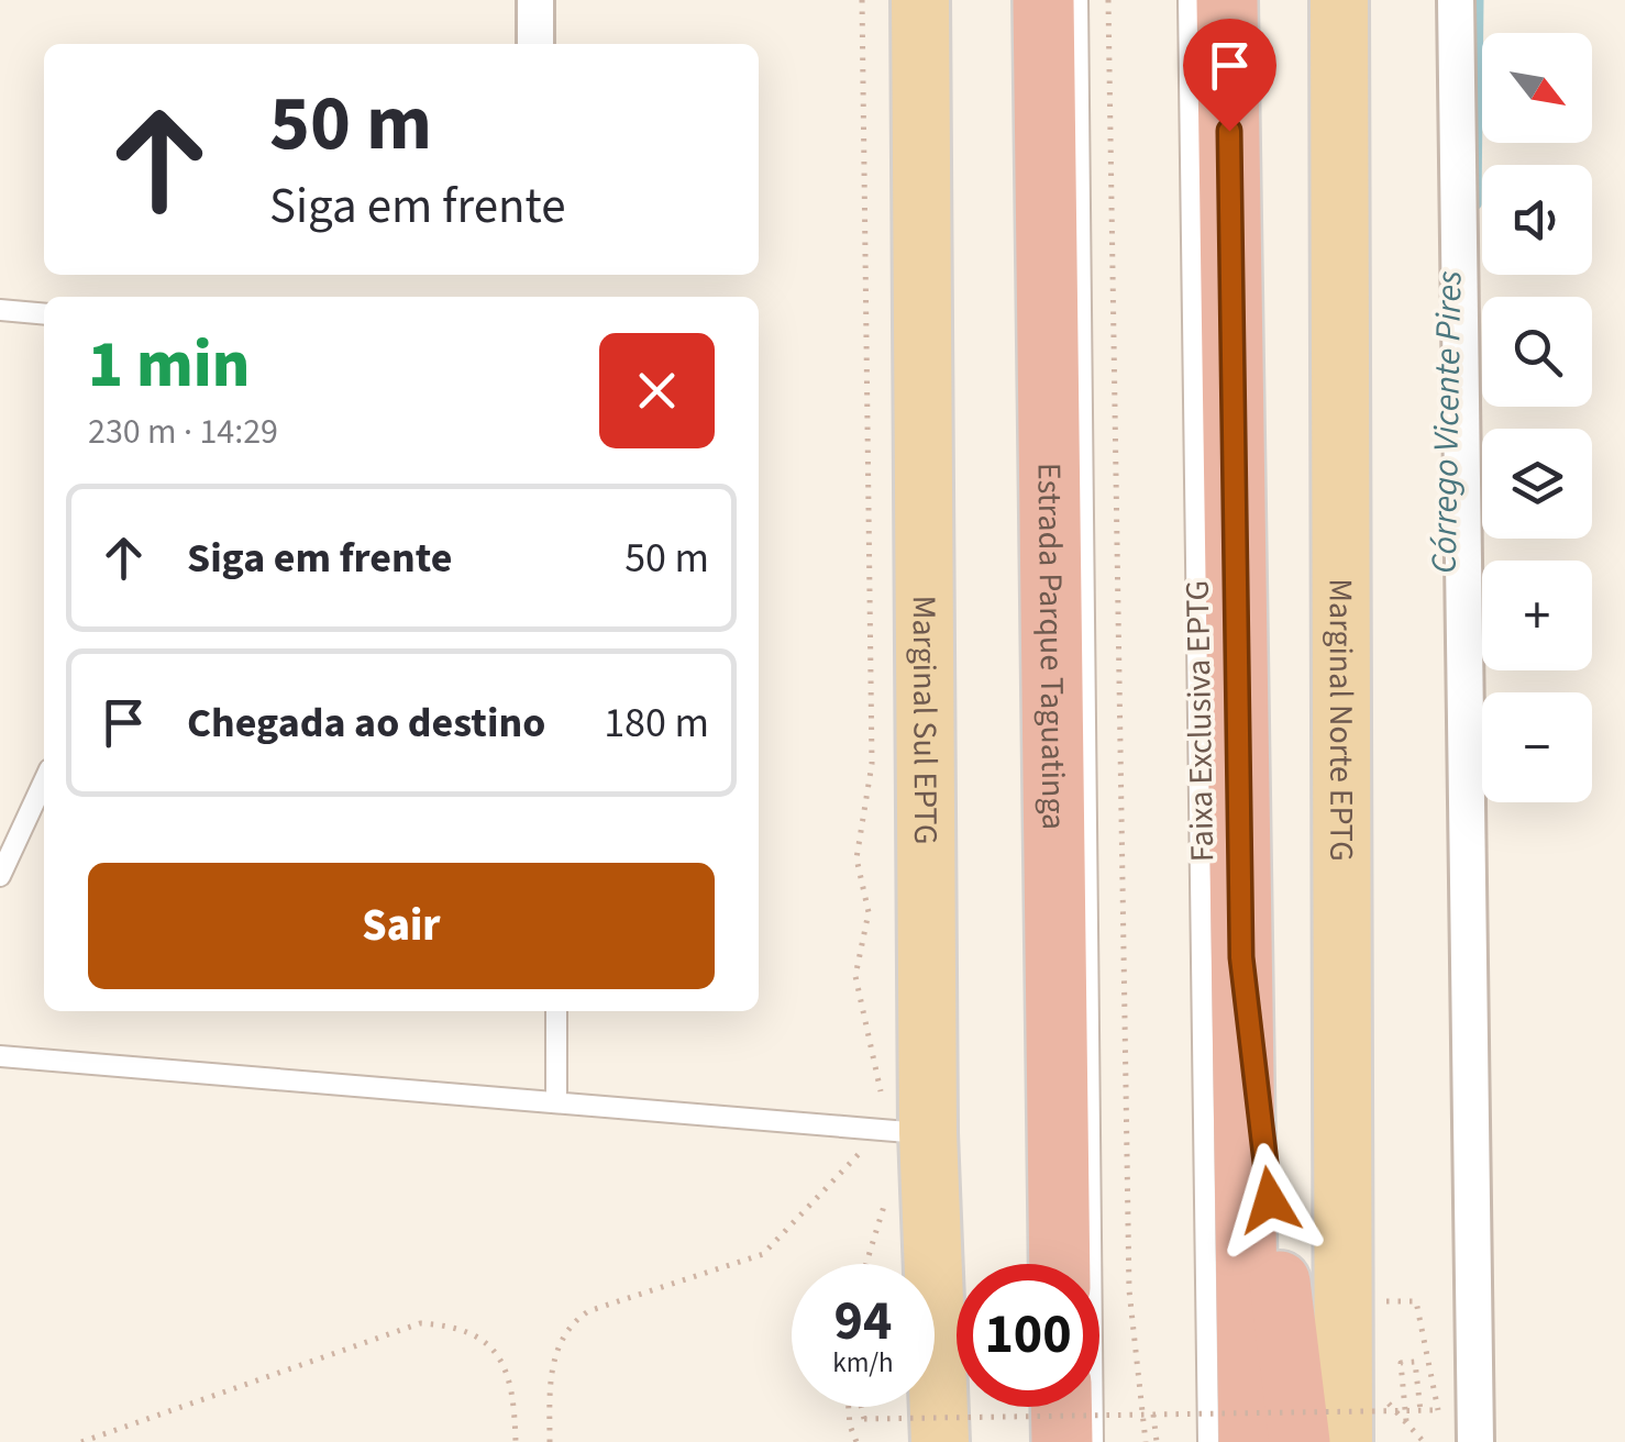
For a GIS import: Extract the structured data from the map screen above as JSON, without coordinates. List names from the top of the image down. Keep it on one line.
{"streets":{"highway":["Estrada Parque Taguatinga"],"main road":["Marginal Sul EPTG","Marginal Norte EPTG"],"lane":["Faixa Exclusiva EPTG"]},"water":["Córrego Vicente Pires"],"north":"bottom right","page":{"map_buttons":["+","−"],"turn":["50 m","Siga em frente"],"heading":["1 min","230 m · 14:29"],"list":[{"name":"Siga em frente","value":"50 m"},{"name":"Chegada ao destino","value":"180 m"}],"buttons":"Sair","speed":"94 km/h","limit":"100"}}
